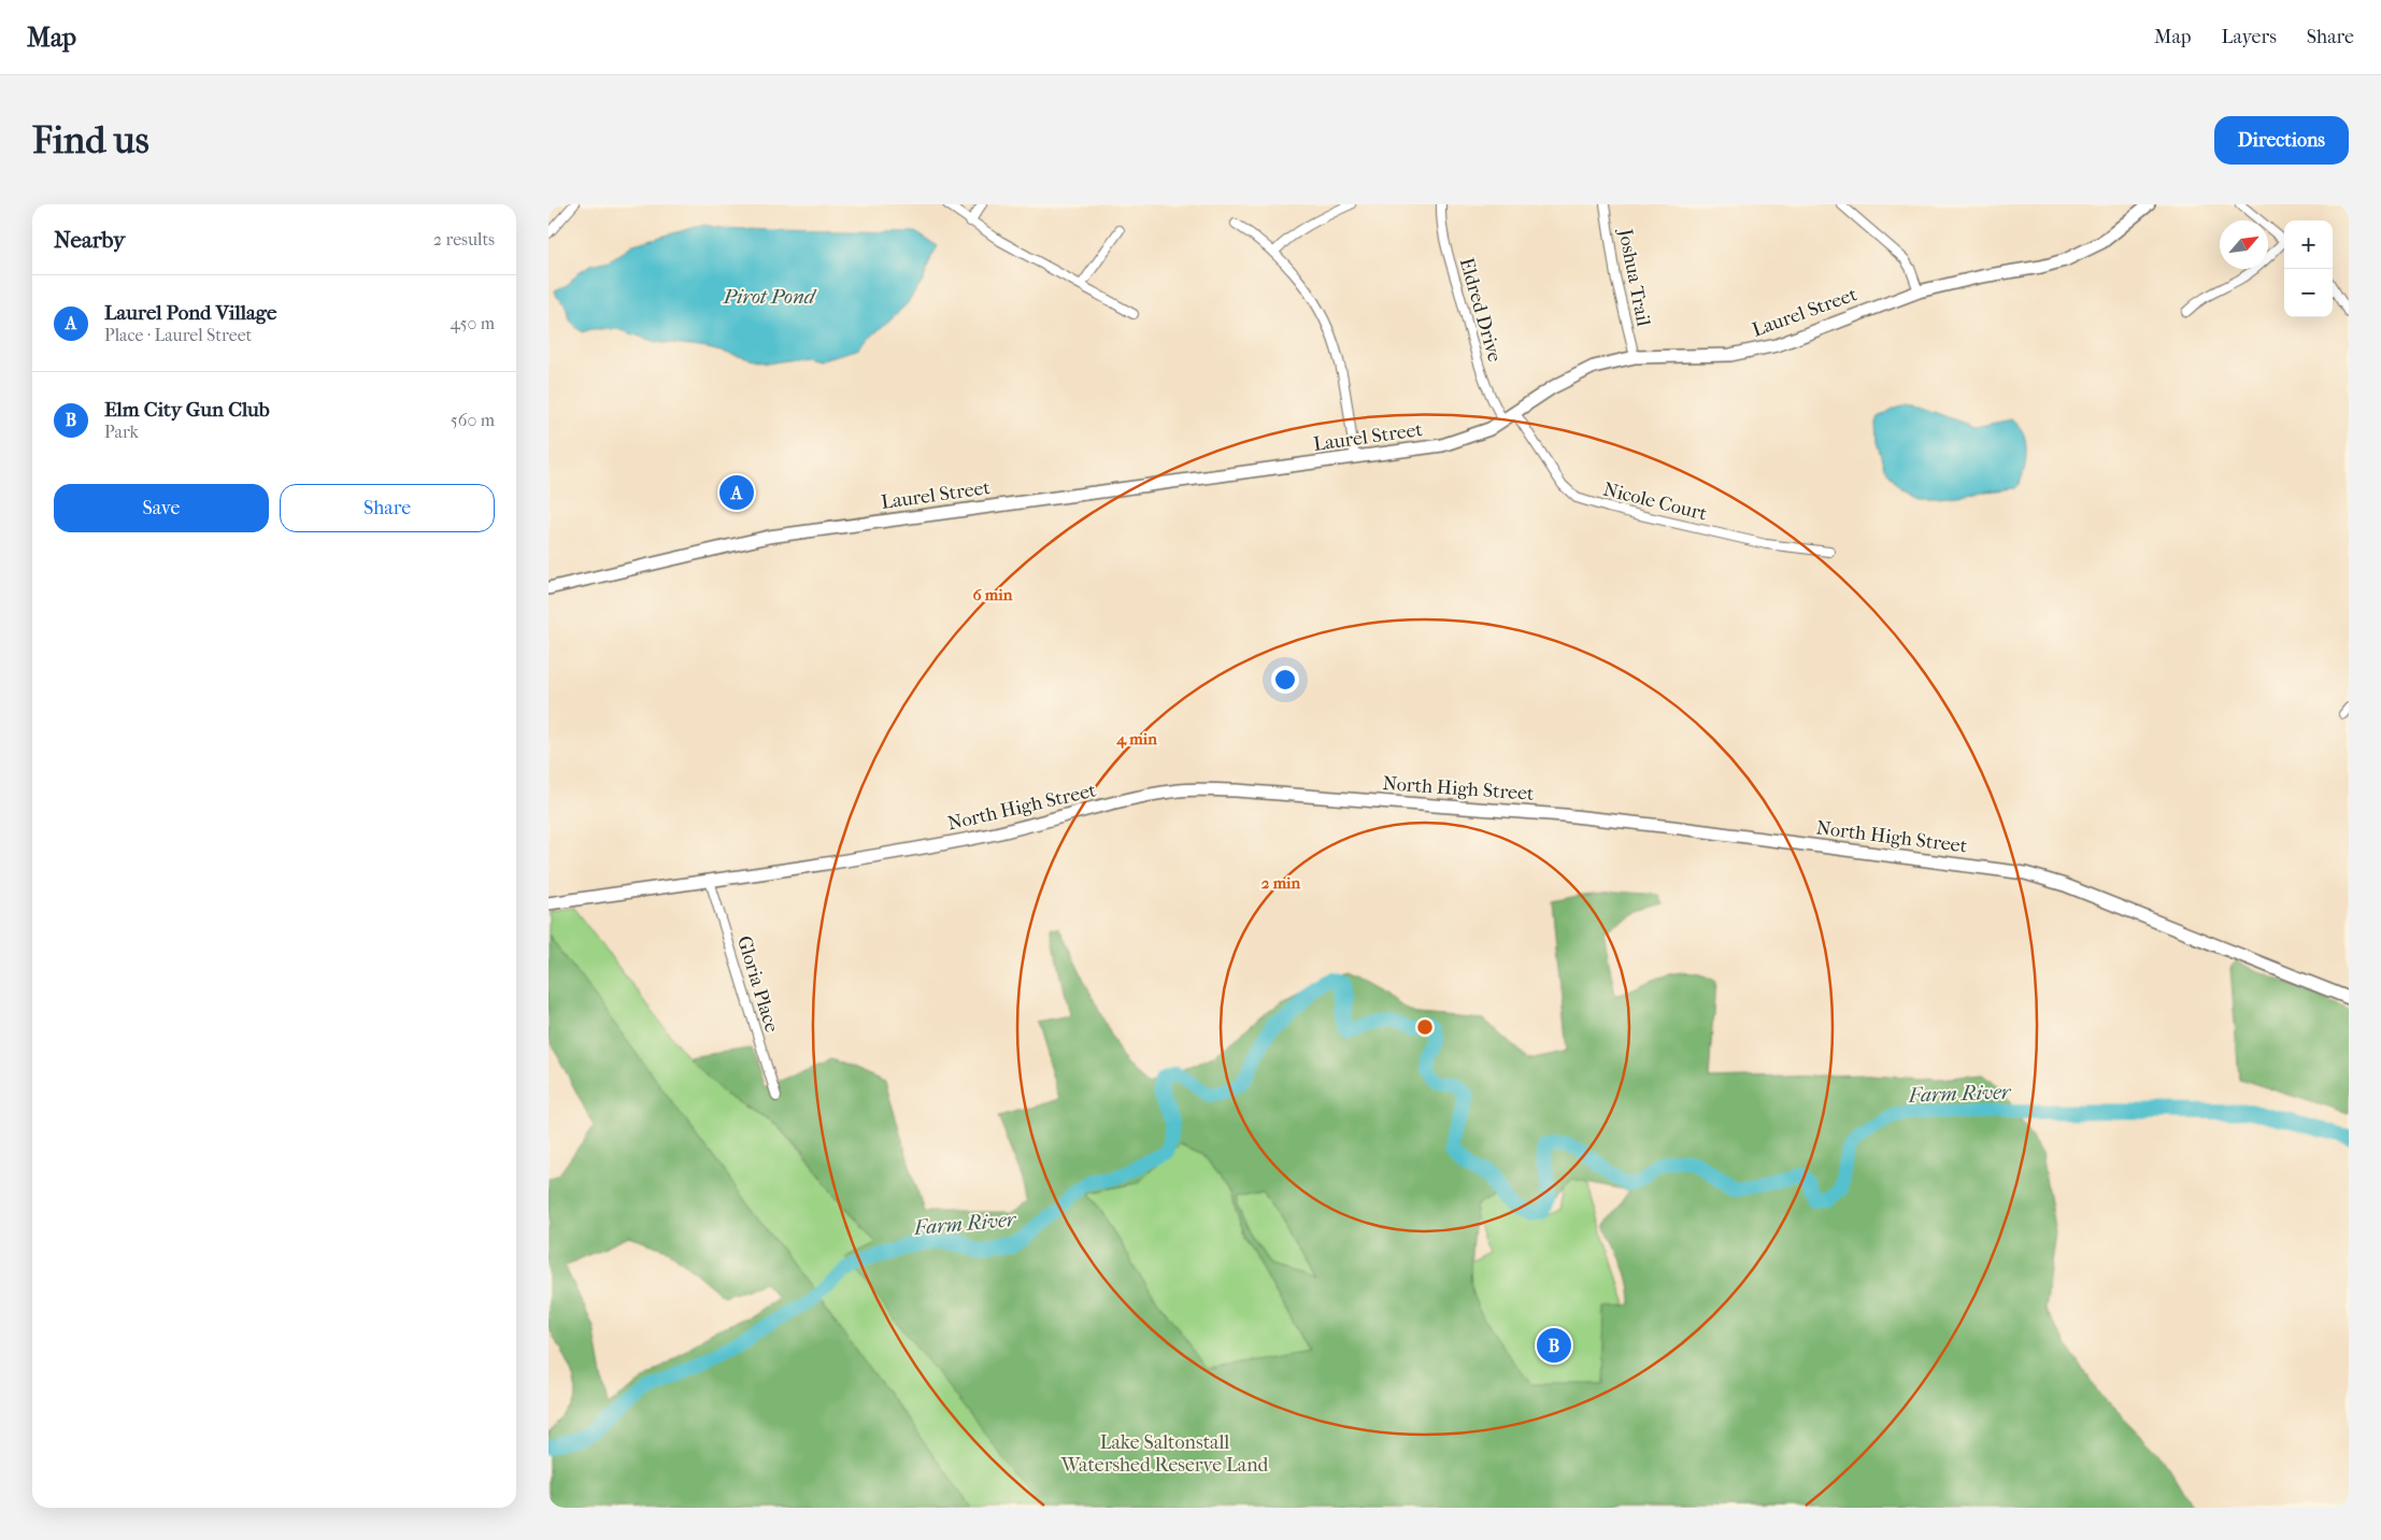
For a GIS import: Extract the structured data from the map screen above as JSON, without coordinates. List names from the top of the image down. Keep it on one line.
{"streets":{"main road":["Laurel Street","North High Street"],"street":["Joshua Trail","Eldred Drive","Nicole Court","Gloria Place"]},"crossings":[["Joshua Trail","Laurel Street"],["Eldred Drive","Laurel Street"],["Laurel Street","Nicole Court"],["North High Street","Gloria Place"]],"water":["Pirot Pond","Farm River"],"parks":["Lake Saltonstall Watershed Reserve Land"],"north":"top right","page":{"header":"Map","nav":["Map","Layers","Share"],"buttons":["Directions",["Save","Share"]],"title":"Find us","heading":["Nearby","2 results"],"map_buttons":["+","−"],"list":[{"mark":"A","name":"Laurel Pond Village","note":"Place · Laurel Street","value":"450 m"},{"mark":"B","name":"Elm City Gun Club","note":"Park","value":"560 m"}],"pins":["A","B"]},"rings":["6 min","4 min","2 min"]}
